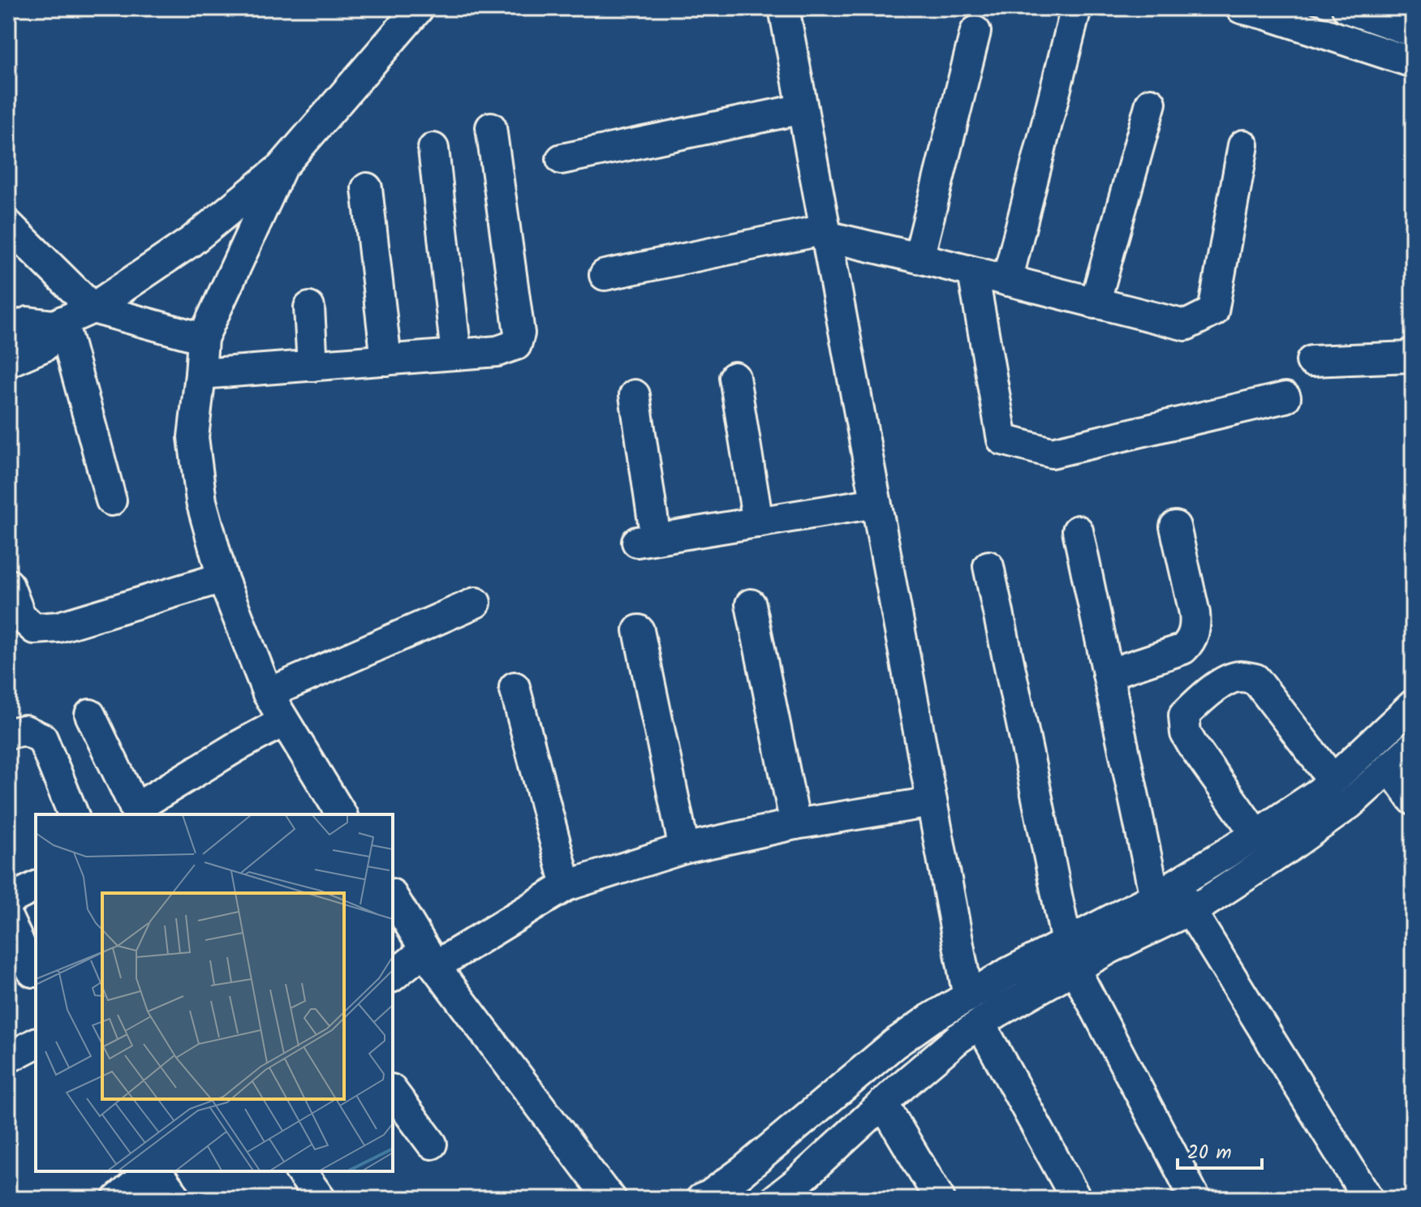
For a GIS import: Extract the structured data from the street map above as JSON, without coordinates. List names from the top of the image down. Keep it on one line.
{"scale_bar":"20 m"}
